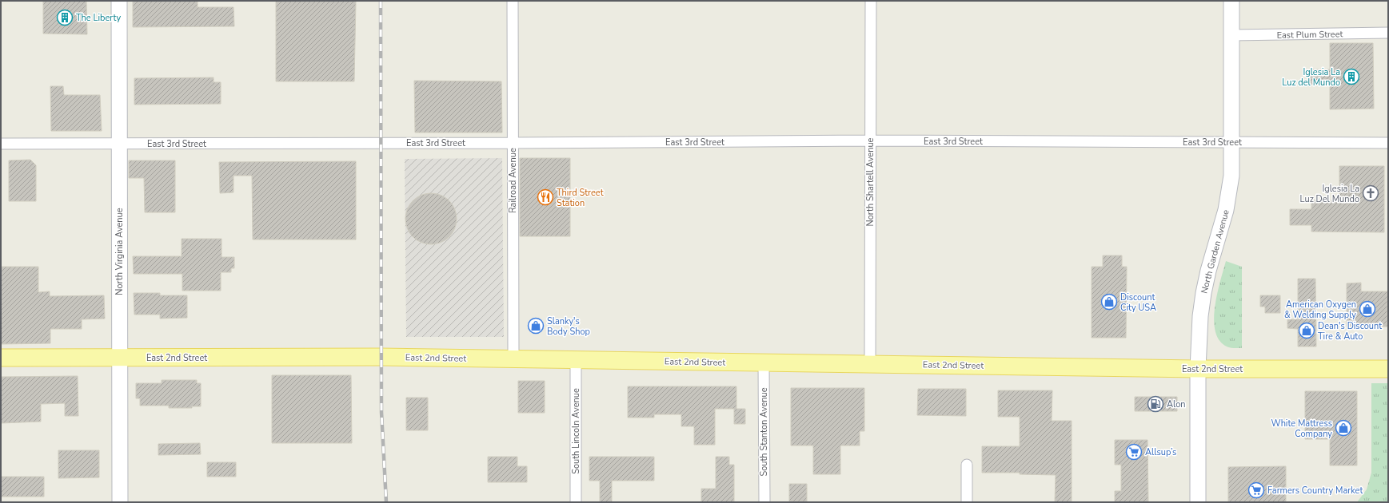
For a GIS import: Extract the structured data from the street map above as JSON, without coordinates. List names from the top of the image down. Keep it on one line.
{"streets":{"main road":["East 2nd Street"],"street":["East Plum Street","East 3rd Street","Railroad Avenue","North Shartell Avenue","North Virginia Avenue","North Garden Avenue","South Lincoln Avenue","South Stanton Avenue"]},"crossings":[["East Plum Street","North Garden Avenue"],["East 3rd Street","Railroad Avenue"],["East 3rd Street","North Shartell Avenue"],["East 3rd Street","North Virginia Avenue"],["East 3rd Street","North Garden Avenue"],["Railroad Avenue","East 2nd Street"],["North Shartell Avenue","East 2nd Street"],["North Virginia Avenue","East 2nd Street"],["North Garden Avenue","East 2nd Street"],["East 2nd Street","South Lincoln Avenue"],["East 2nd Street","South Stanton Avenue"]],"places":{"building":["The Liberty","Iglesia La Luz del Mundo"],"church":["Iglesia La Luz Del Mundo"],"restaurant":["Third Street Station"],"shop":["Discount City USA","American Oxygen & Welding Supply","Slanky's Body Shop","Dean's Discount Tire & Auto","White Mattress Company"],"fuel station":["Alon"],"supermarket":["Allsup’s","Farmers Country Market"]}}
